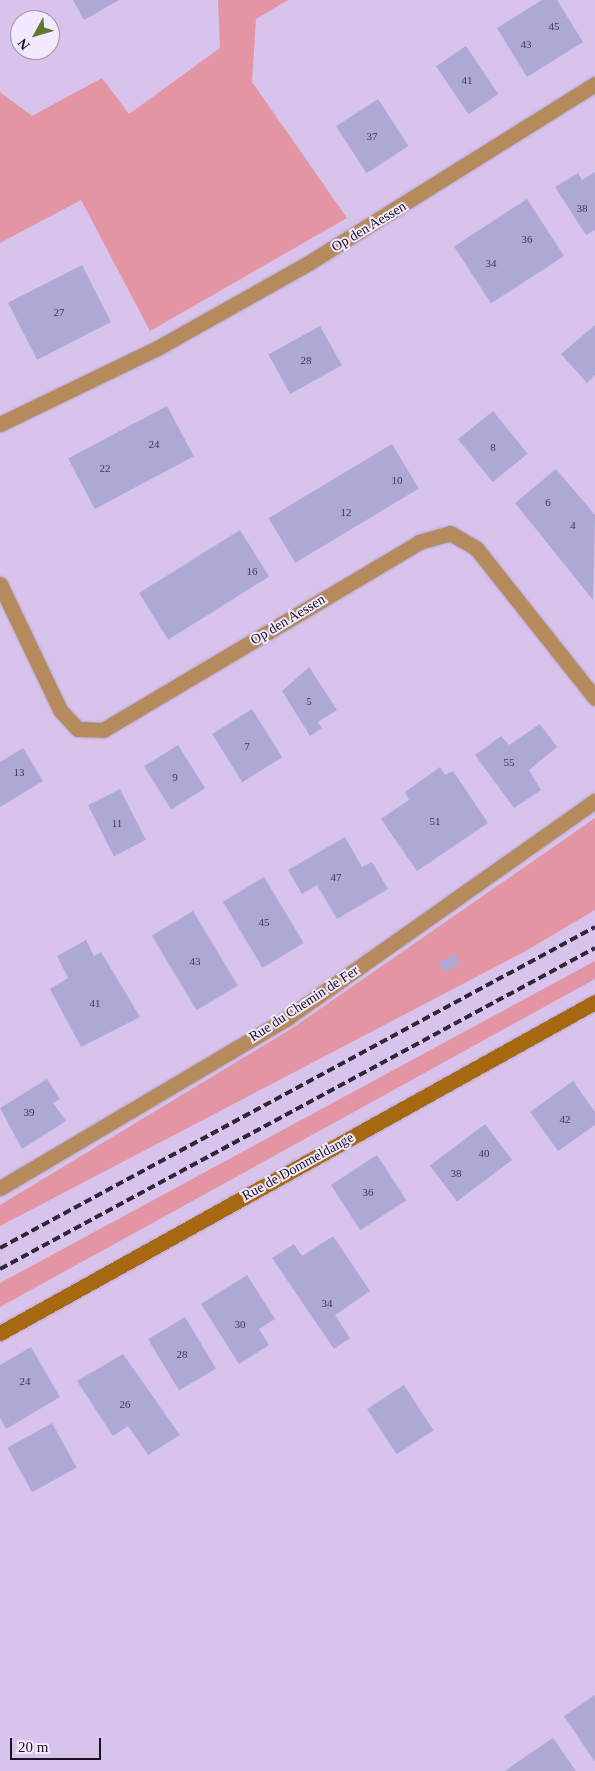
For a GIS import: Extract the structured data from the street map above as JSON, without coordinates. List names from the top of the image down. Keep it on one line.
{"streets":{"main road":["Rue de Dommeldange"],"street":["Op den Aessen","Rue du Chemin de Fer"]},"house_numbers":["45","43","41","37","38","36","34","27","28","24","8","22","10","6","12","4","16","5","7","55","13","9","51","11","47","45","43","41","39","42","40","38","36","34","30","28","24","26"],"scale_bar":"20 m","north":"bottom left"}
